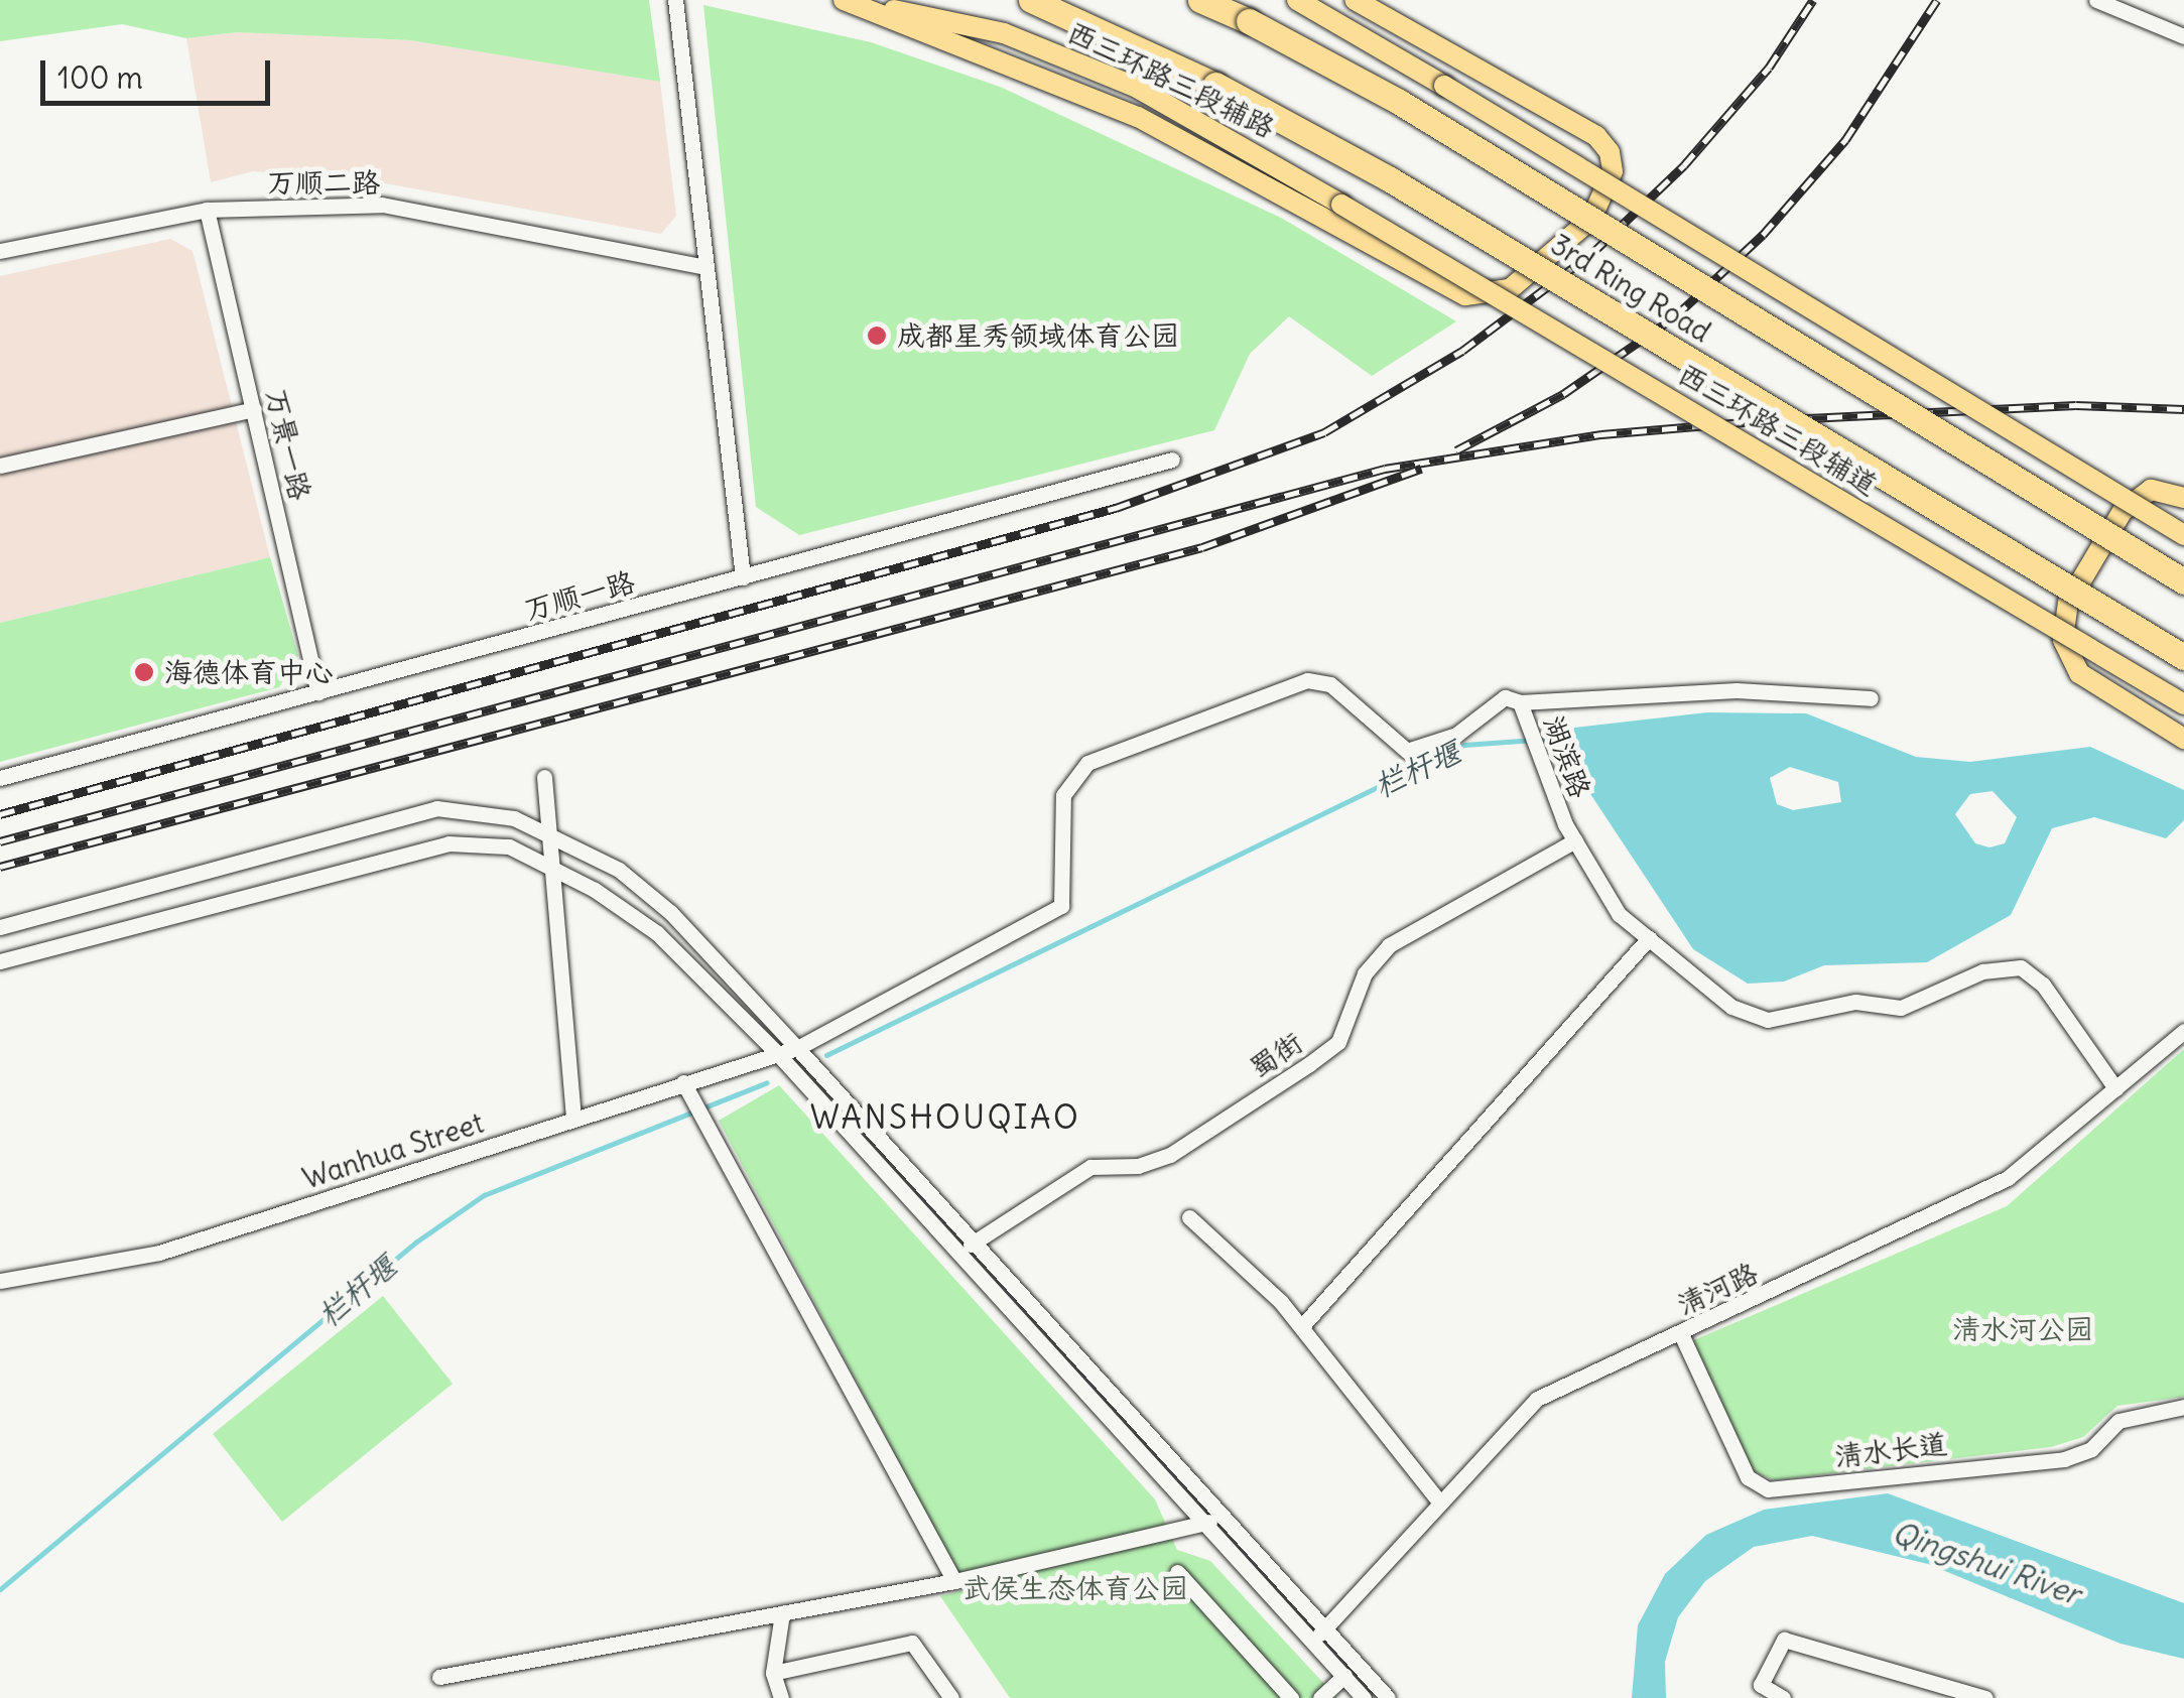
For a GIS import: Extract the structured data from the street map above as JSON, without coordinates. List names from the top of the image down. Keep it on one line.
{"streets":{"highway":["3rd Ring Road"],"main road":["西三环路三段辅路","西三环路三段辅道"],"street":["万顺二路","万景一路","万顺一路","湖滨路","蜀街","Wanhua Street","清河路","清水长道"]},"crossings":[["西三环路三段辅路","西三环路三段辅道"],["万顺二路","万景一路"],["万景一路","万顺一路"],["湖滨路","蜀街"],["湖滨路","Wanhua Street"],["湖滨路","清河路"],["清河路","清水长道"]],"districts":["WANSHOUQIAO"],"water":["栏杆堰","Qingshui River"],"parks":["清水河公园","武侯生态体育公园"],"places":["成都星秀领域体育公园","海德体育中心"],"scale_bar":"100 m"}
